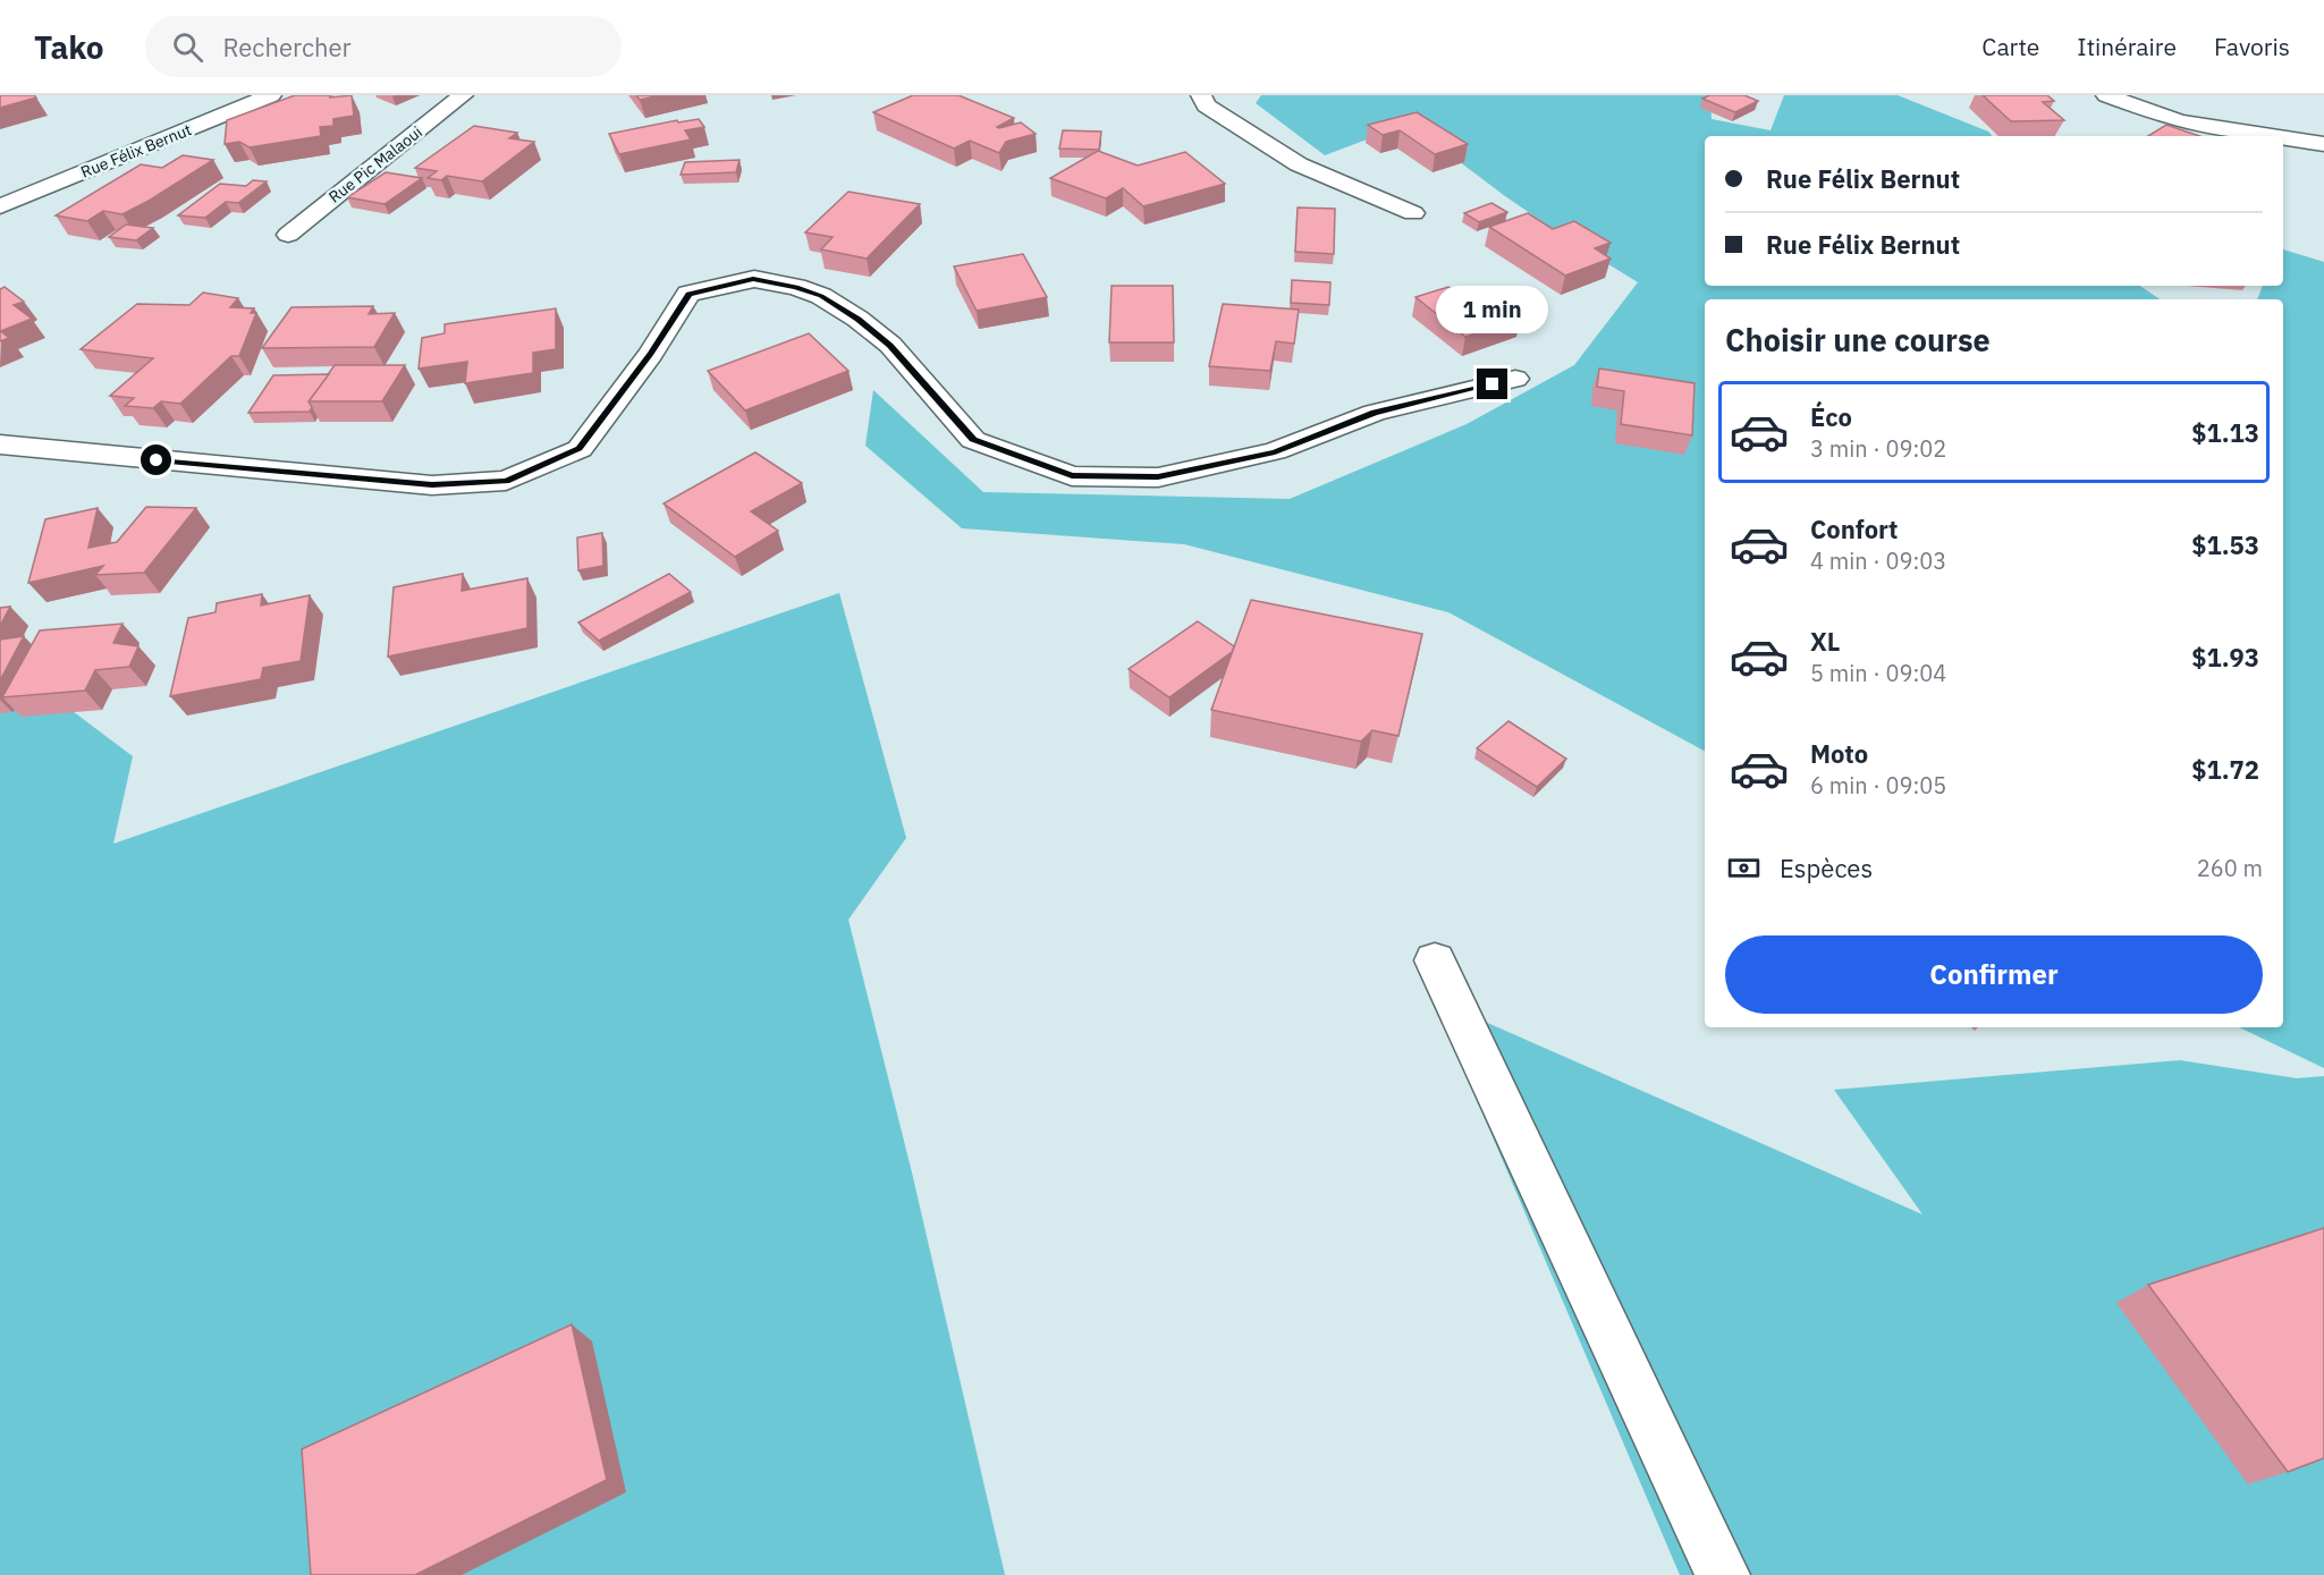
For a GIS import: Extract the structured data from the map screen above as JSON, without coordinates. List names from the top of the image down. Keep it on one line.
{"streets":{"street":["Rue Félix Bernut","Rue Pic Malaoui"]},"page":{"header":"Tako","search":"Rechercher","nav":["Carte","Itinéraire","Favoris"],"banner":["Rue Félix Bernut","Rue Félix Bernut"],"bubble":"1 min","heading":"Choisir une course","list":[{"name":"Éco","note":"3 min · 09:02","value":"$1.13"},{"name":"Confort","note":"4 min · 09:03","value":"$1.53"},{"name":"XL","note":"5 min · 09:04","value":"$1.93"},{"name":"Moto","note":"6 min · 09:05","value":"$1.72"}],"pay":["Espèces","260 m"],"buttons":"Confirmer"}}
